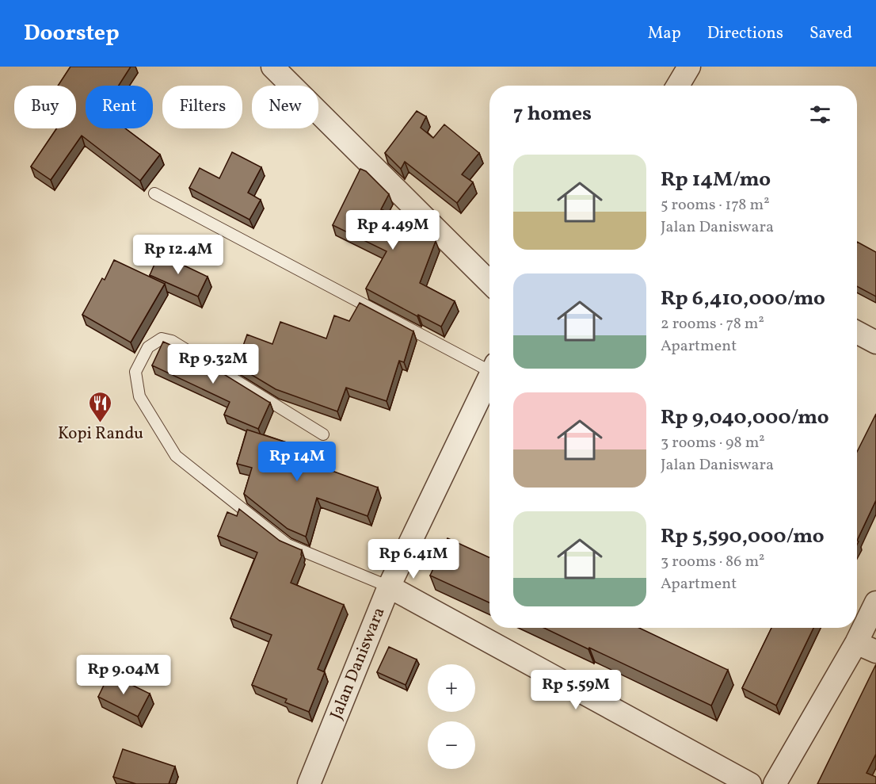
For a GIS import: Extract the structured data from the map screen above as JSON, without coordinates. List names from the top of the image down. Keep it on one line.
{"streets":{"street":["Jalan Daniswara"]},"places":{"restaurant":["Kopi Randu"]},"page":{"header":"Doorstep","nav":["Map","Directions","Saved"],"chip":["Buy","Rent","Filters","New"],"heading":"7 homes","list":[{"name":"Rp 14M/mo","note":"5 rooms · 178 m² · Jalan Daniswara"},{"name":"Rp 6,410,000/mo","note":"2 rooms · 78 m² · Apartment"},{"name":"Rp 9,040,000/mo","note":"3 rooms · 98 m² · Jalan Daniswara"},{"name":"Rp 5,590,000/mo","note":"3 rooms · 86 m² · Apartment"}],"price":["Rp 4.49M","Rp 12.4M","Rp 9.32M","Rp 14M","Rp 6.41M","Rp 9.04M","Rp 5.59M"],"map_buttons":["+","−"]}}
